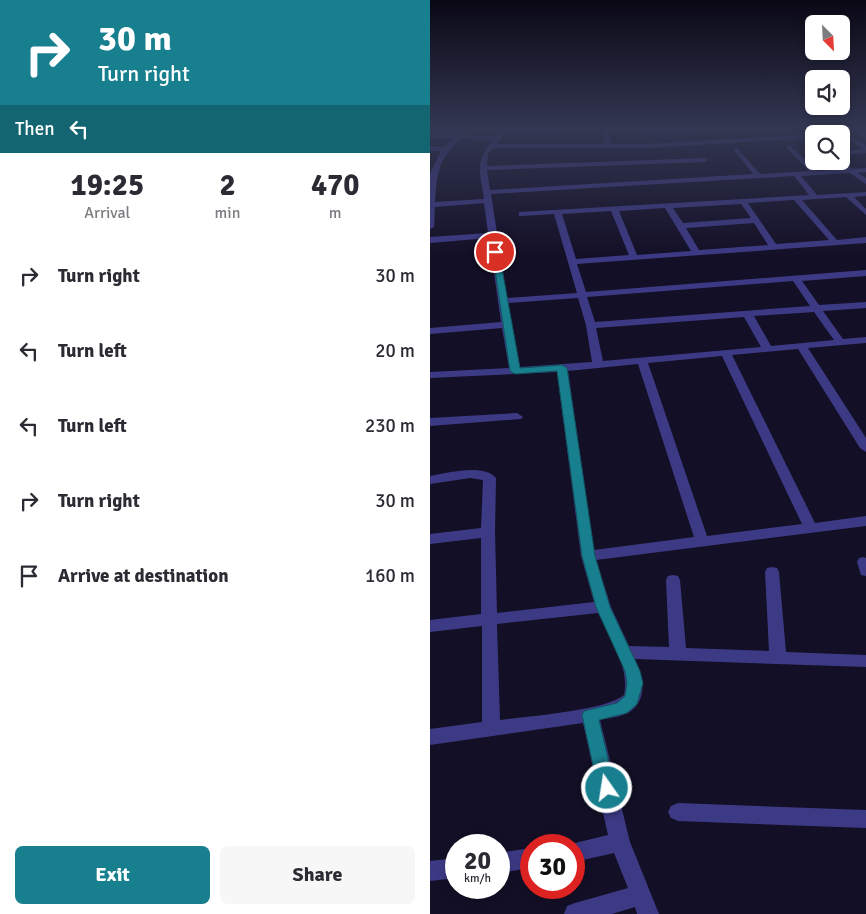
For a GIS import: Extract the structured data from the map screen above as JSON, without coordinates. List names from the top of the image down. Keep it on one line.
{"north":"bottom right","page":{"turn":["30 m","Turn right"],"then":"Then","eta":["19:25","Arrival","2","min","470","m"],"list":[{"name":"Turn right","value":"30 m"},{"name":"Turn left","value":"20 m"},{"name":"Turn left","value":"230 m"},{"name":"Turn right","value":"30 m"},{"name":"Arrive at destination","value":"160 m"}],"speed":"20 km/h","limit":"30","buttons":["Exit","Share"]}}
